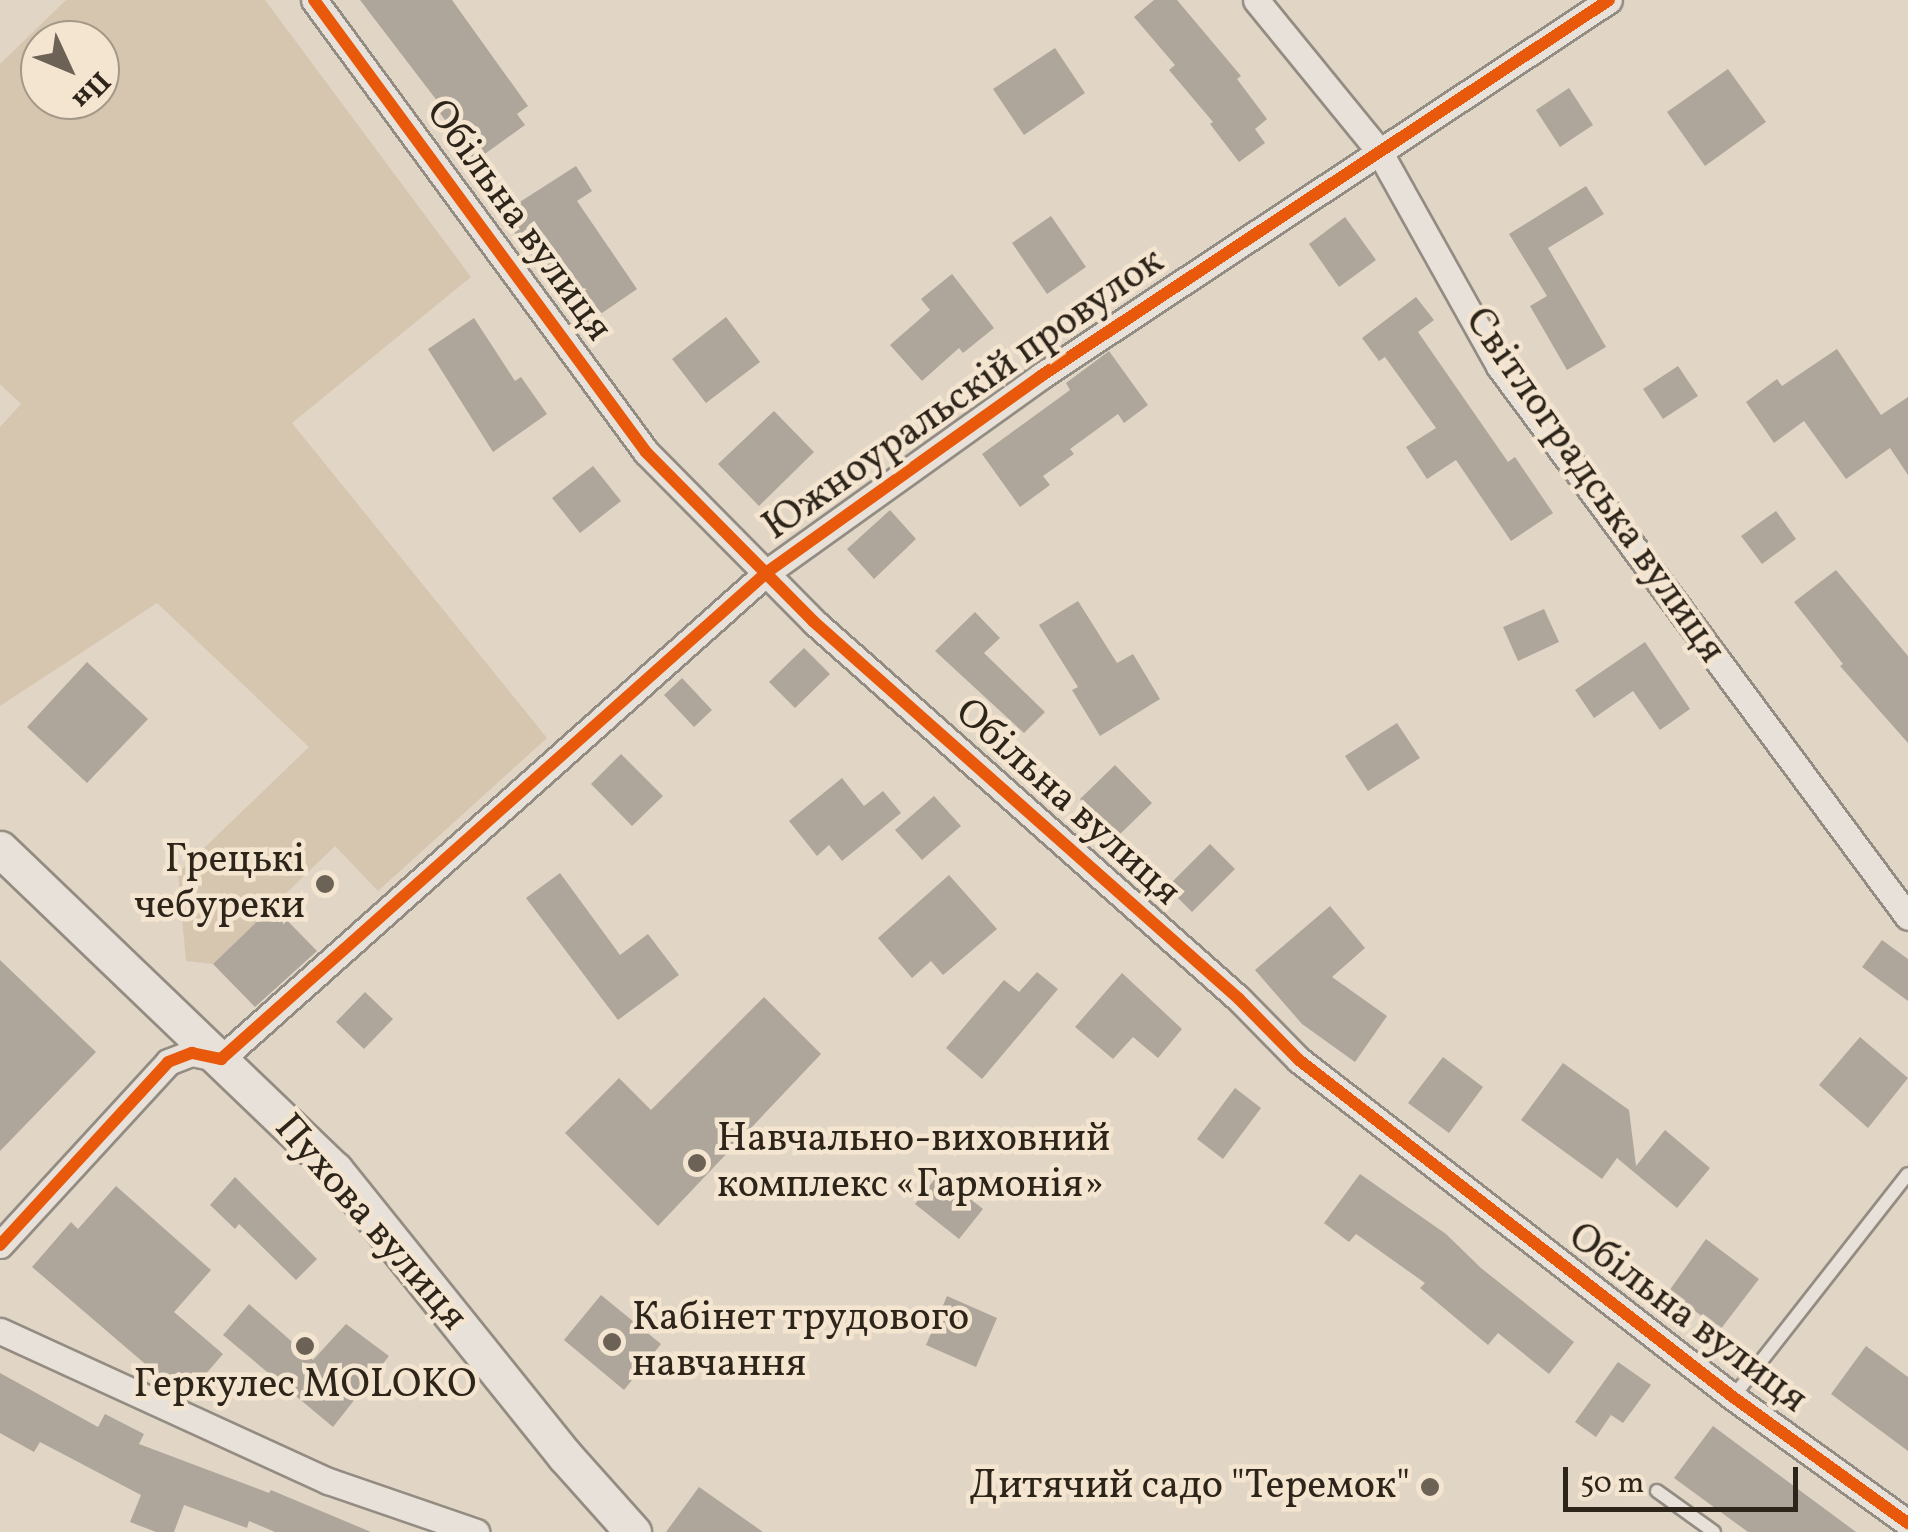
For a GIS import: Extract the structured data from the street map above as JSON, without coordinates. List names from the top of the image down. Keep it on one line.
{"streets":{"main road":["Пухова вулиця"],"street":["Обільна вулиця","Южноуральскій провулок","Світлоградська вулиця"]},"crossings":[["Обільна вулиця","Южноуральскій провулок"],["Южноуральскій провулок","Світлоградська вулиця"],["Южноуральскій провулок","Пухова вулиця"]],"places":["Грецькі чебуреки","Навчально-виховний комплекс «Гармонія»","Кабінет трудового навчання","Геркулес MOLOKO","Дитячий садо \"Теремок\""],"scale_bar":"50 m","north":"bottom right"}
